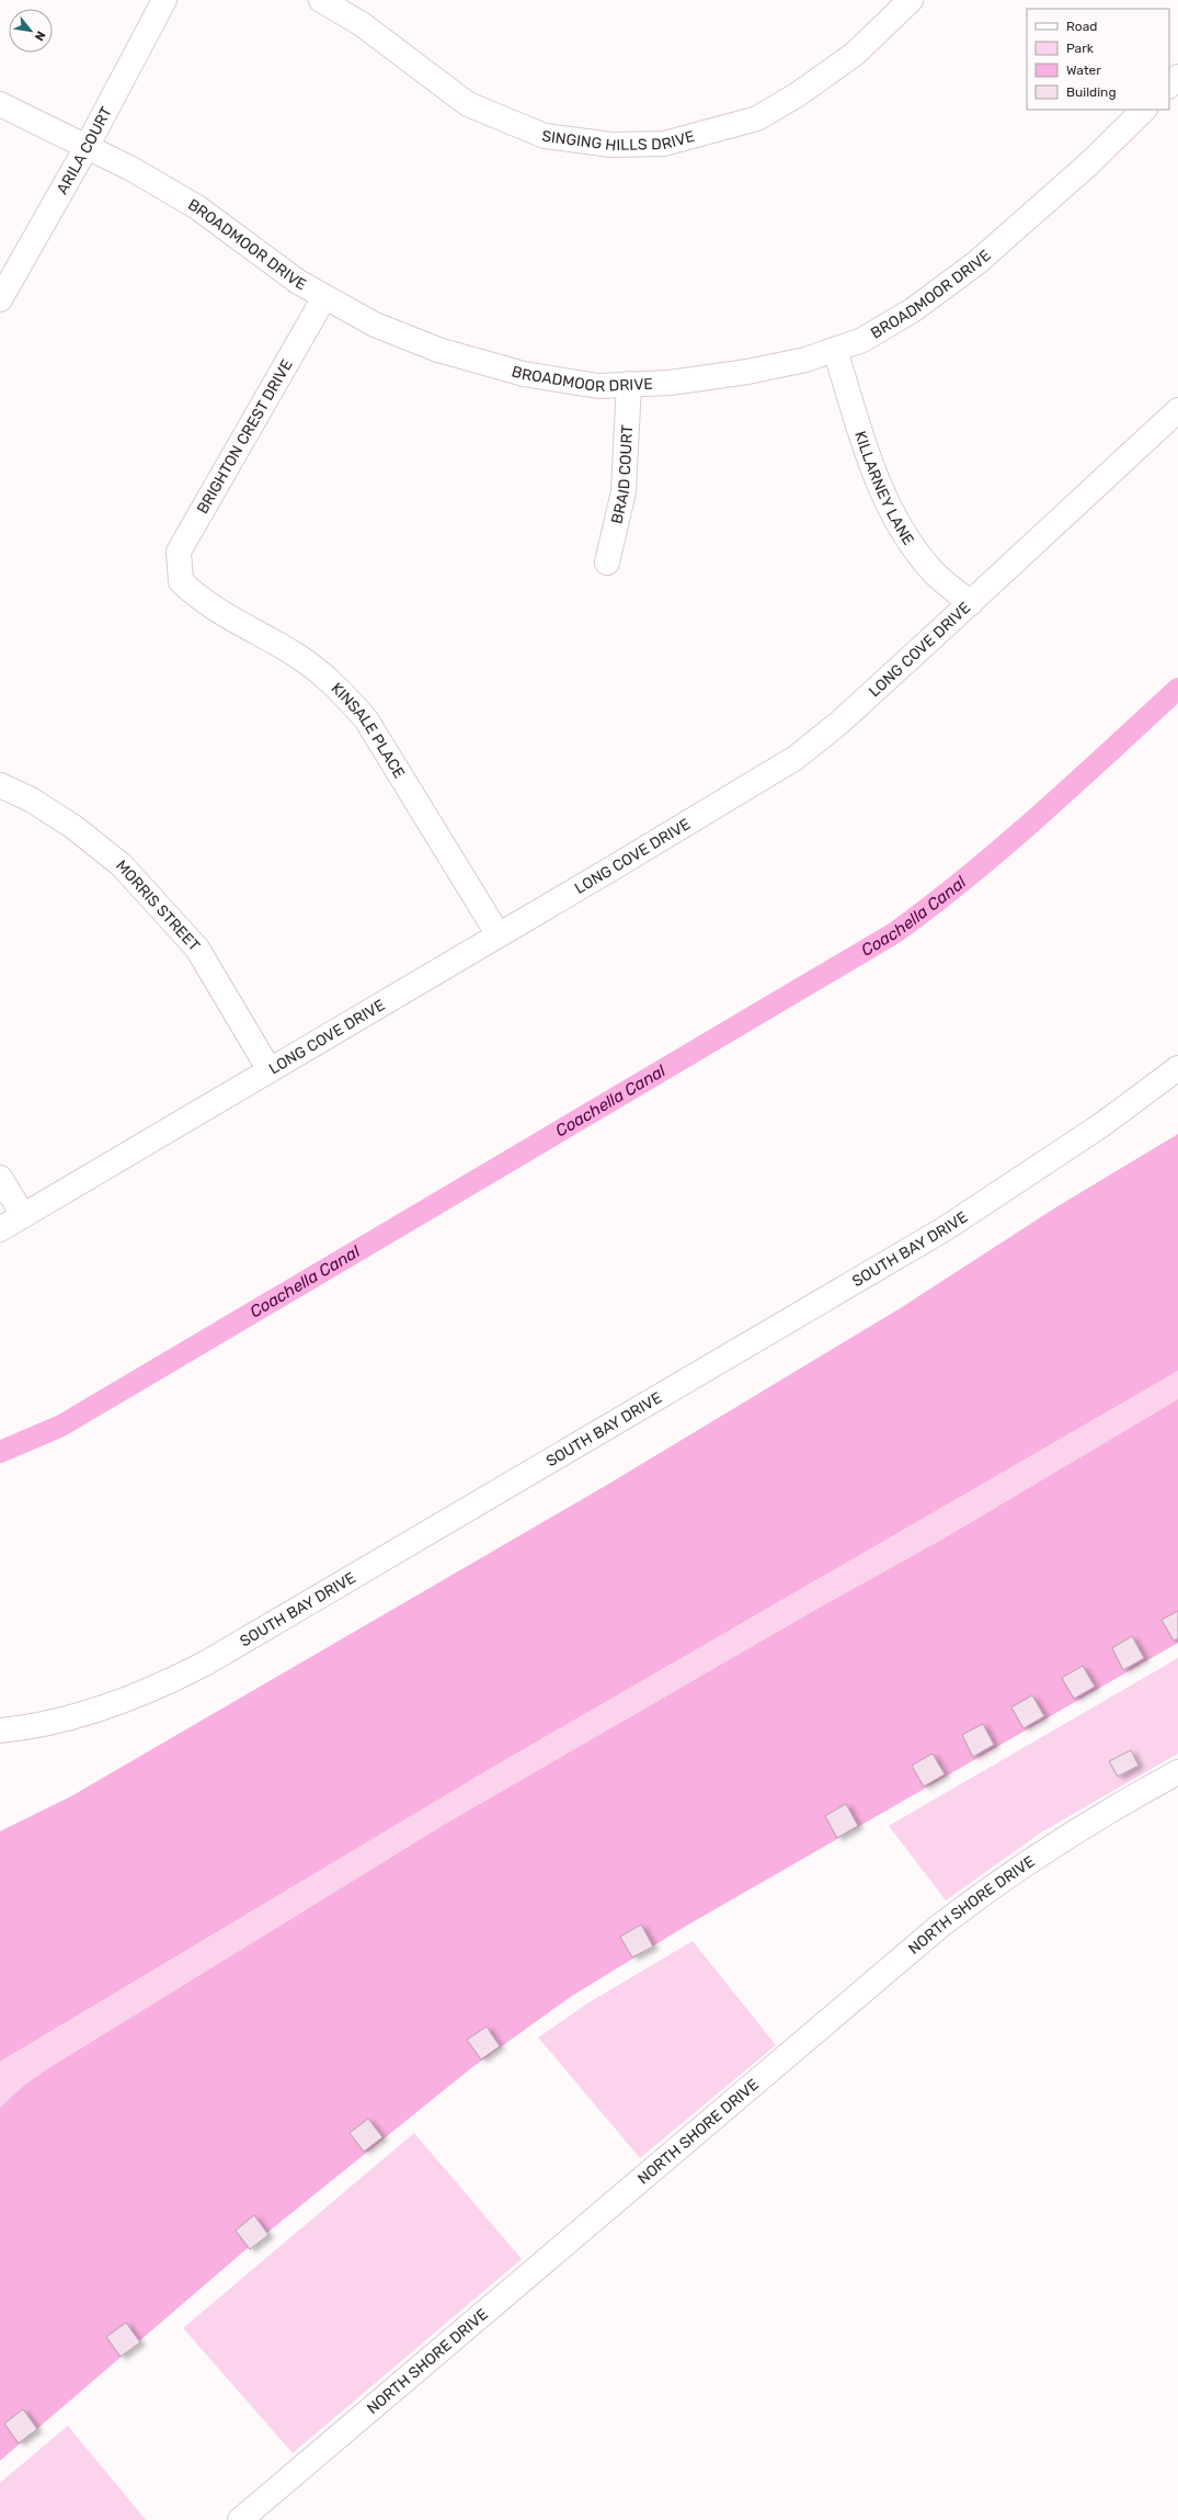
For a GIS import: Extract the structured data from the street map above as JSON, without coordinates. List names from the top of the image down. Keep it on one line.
{"streets":{"street":["SINGING HILLS DRIVE","ARILA COURT","BROADMOOR DRIVE","BRIGHTON CREST DRIVE","BRAID COURT","KILLARNEY LANE","LONG COVE DRIVE","KINSALE PLACE","MORRIS STREET","SOUTH BAY DRIVE","NORTH SHORE DRIVE"]},"crossings":[["ARILA COURT","BROADMOOR DRIVE"],["BROADMOOR DRIVE","BRIGHTON CREST DRIVE"],["BROADMOOR DRIVE","BRAID COURT"],["BROADMOOR DRIVE","KILLARNEY LANE"],["BRIGHTON CREST DRIVE","KINSALE PLACE"],["KILLARNEY LANE","LONG COVE DRIVE"],["LONG COVE DRIVE","KINSALE PLACE"],["LONG COVE DRIVE","MORRIS STREET"]],"water":["Coachella Canal"],"legend":["Road","Park","Water","Building"],"north":"bottom right"}
